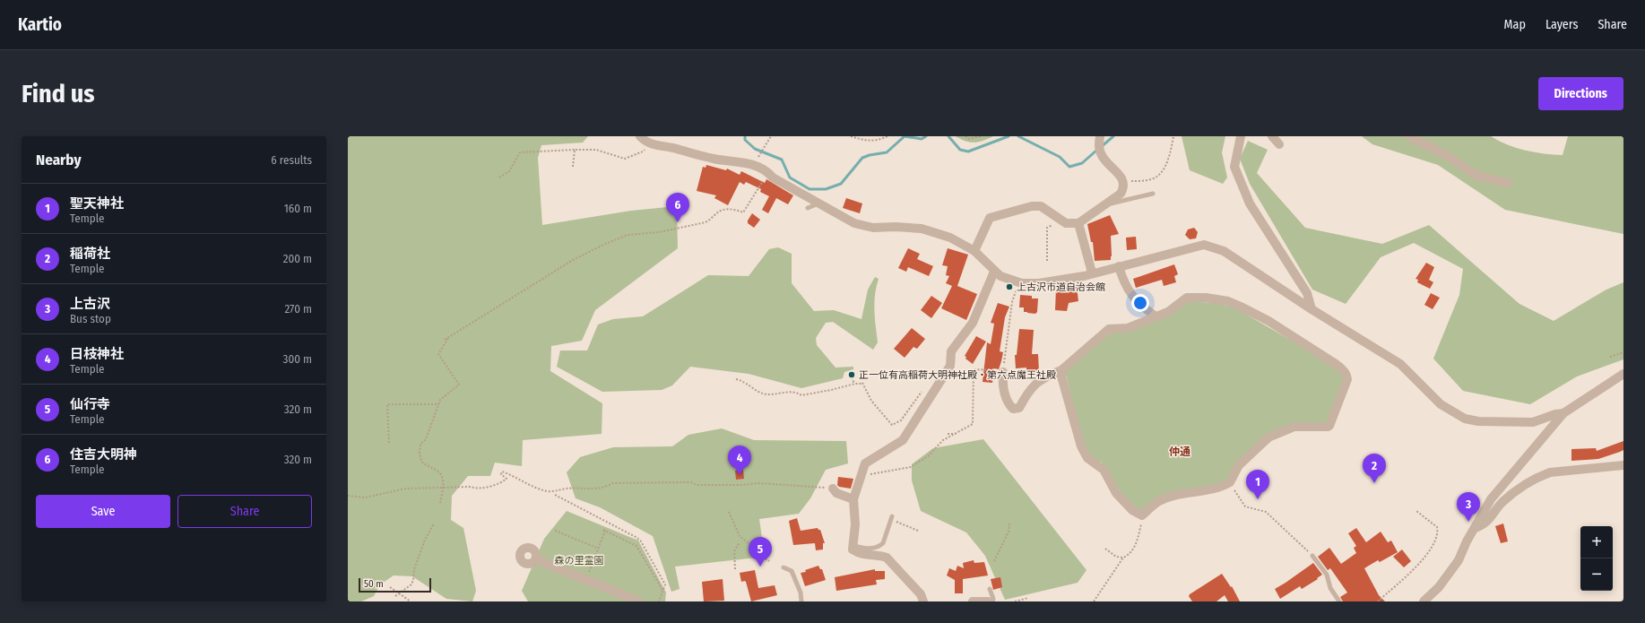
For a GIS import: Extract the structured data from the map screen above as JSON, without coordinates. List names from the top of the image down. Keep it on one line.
{"districts":["仲通"],"parks":["森の里霊園"],"places":["上古沢市道自治会館","正一位有高稲荷大明神社殿・第六点魔王社殿"],"scale_bar":"50 m","page":{"header":"Kartio","nav":["Map","Layers","Share"],"buttons":["Directions",["Save","Share"]],"title":"Find us","heading":["Nearby","6 results"],"list":[{"mark":"1","name":"聖天神社","note":"Temple","value":"160 m"},{"mark":"2","name":"稲荷社","note":"Temple","value":"200 m"},{"mark":"3","name":"上古沢","note":"Bus stop","value":"270 m"},{"mark":"4","name":"日枝神社","note":"Temple","value":"300 m"},{"mark":"5","name":"仙行寺","note":"Temple","value":"320 m"},{"mark":"6","name":"住吉大明神","note":"Temple","value":"320 m"}],"pins":["6","4","2","1","3","5"],"map_buttons":["+","−"],"scale":"50 m"}}
